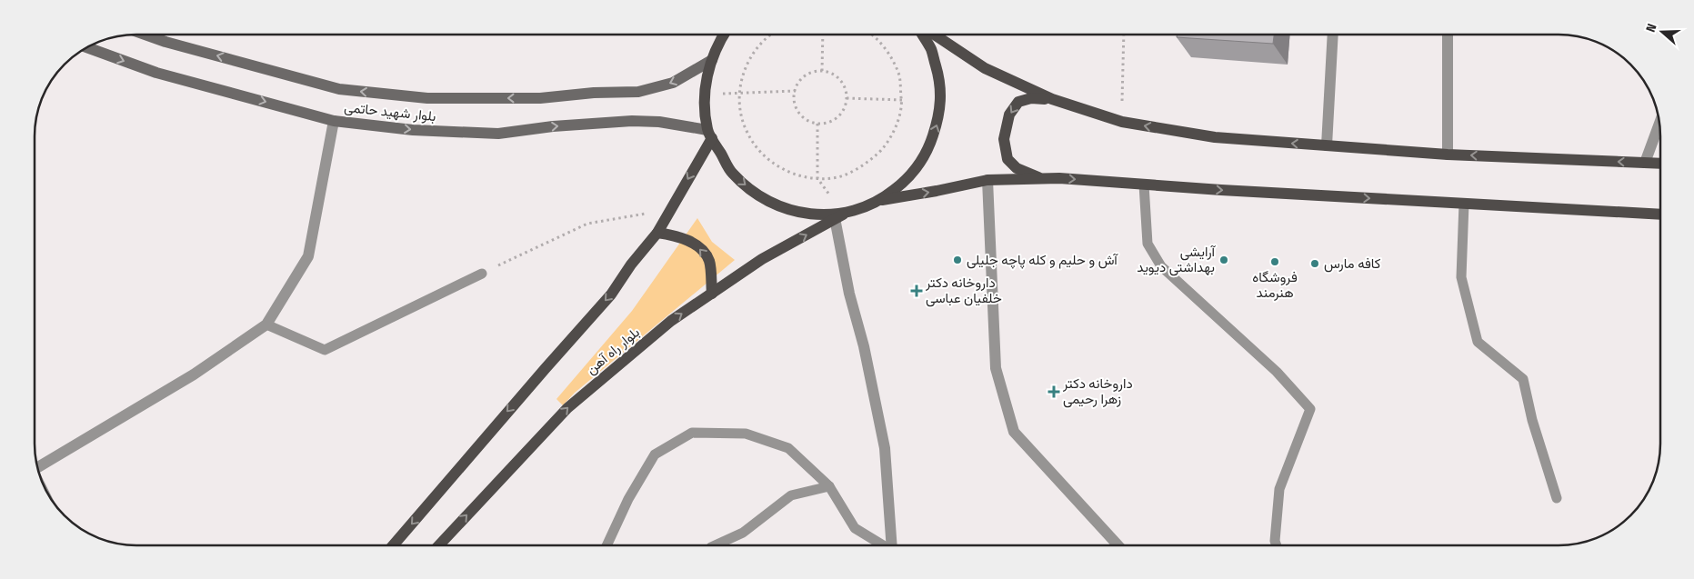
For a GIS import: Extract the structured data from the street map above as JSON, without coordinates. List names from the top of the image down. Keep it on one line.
{"streets":{"main road":["بلوار شهید حاتمی","بلوار راه آهن"]},"places":{"other":["آش و حلیم و کله پاچه جلیلی","آرایشی بهداشتی دیوید","فروشگاه هنرمند","کافه مارس"],"health":["داروخانه دکتر خلفیان عباسی","داروخانه دکتر زهرا رحیمی"]},"north":"left"}
